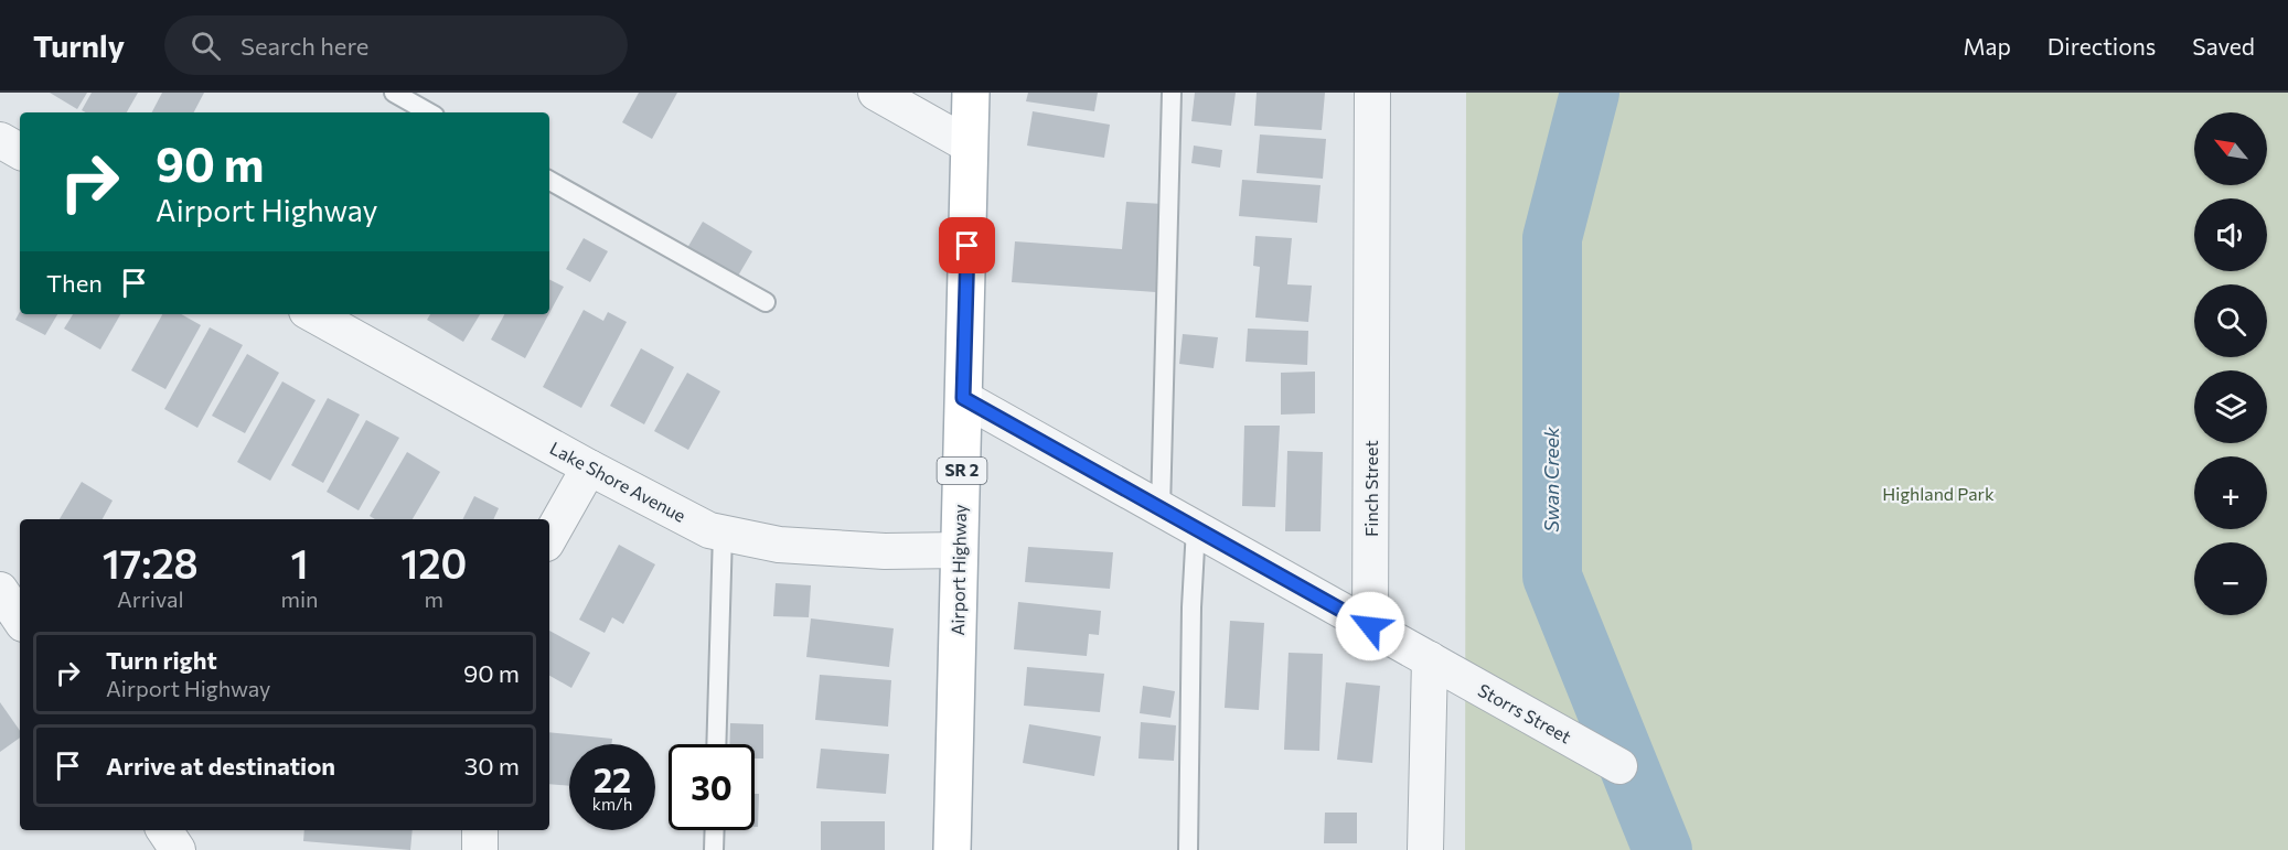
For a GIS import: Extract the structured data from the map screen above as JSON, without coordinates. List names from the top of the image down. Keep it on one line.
{"streets":{"main road":["SR 2","Airport Highway"],"street":["Lake Shore Avenue","Finch Street","Storrs Street"]},"crossings":[["Lake Shore Avenue","Airport Highway"]],"water":["Swan Creek"],"parks":["Highland Park"],"north":"top left","page":{"header":"Turnly","search":"Search here","nav":["Map","Directions","Saved"],"map_buttons":["+","−"],"turn":["90 m","Airport Highway"],"then":"Then","eta":["17:28","Arrival","1","min","120","m"],"list":[{"name":"Turn right","note":"Airport Highway","value":"90 m"},{"name":"Arrive at destination","value":"30 m"}],"speed":"22 km/h","limit":"30"}}
